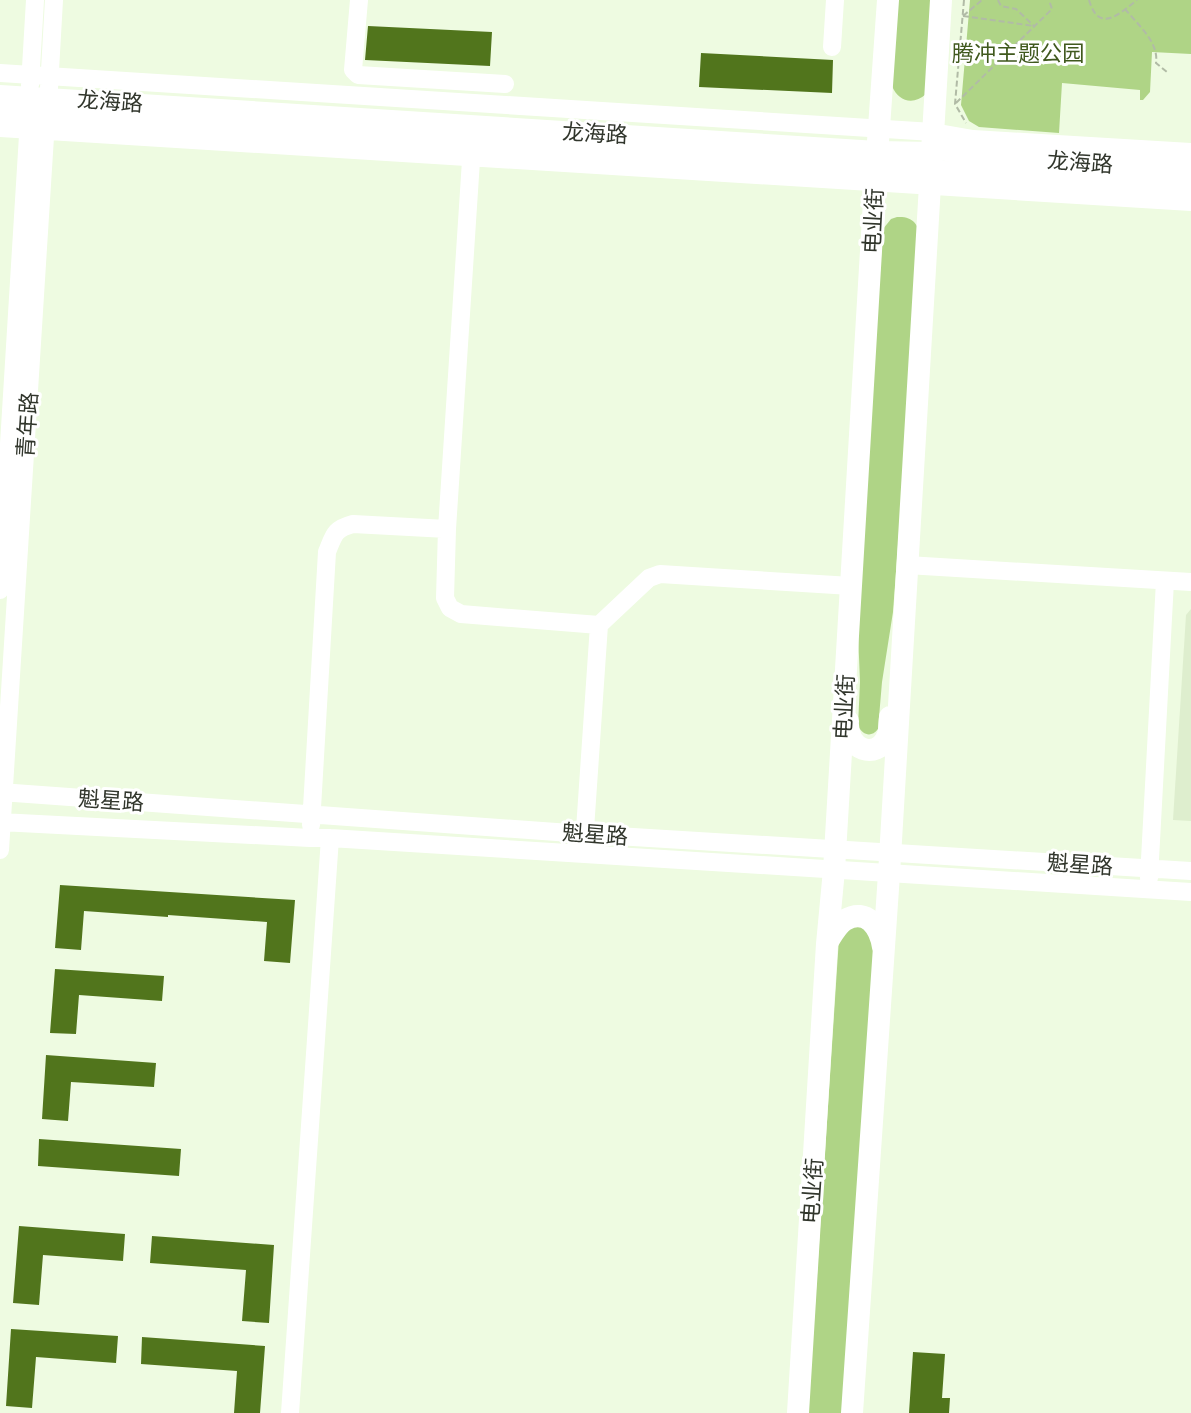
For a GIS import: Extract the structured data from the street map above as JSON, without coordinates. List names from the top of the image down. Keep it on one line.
{"streets":{"main road":["电业街"],"street":["龙海路","青年路","魁星路"]},"crossings":[["龙海路","电业街"],["龙海路","青年路"],["电业街","魁星路"],["青年路","魁星路"]],"parks":["腾冲主题公园"]}
